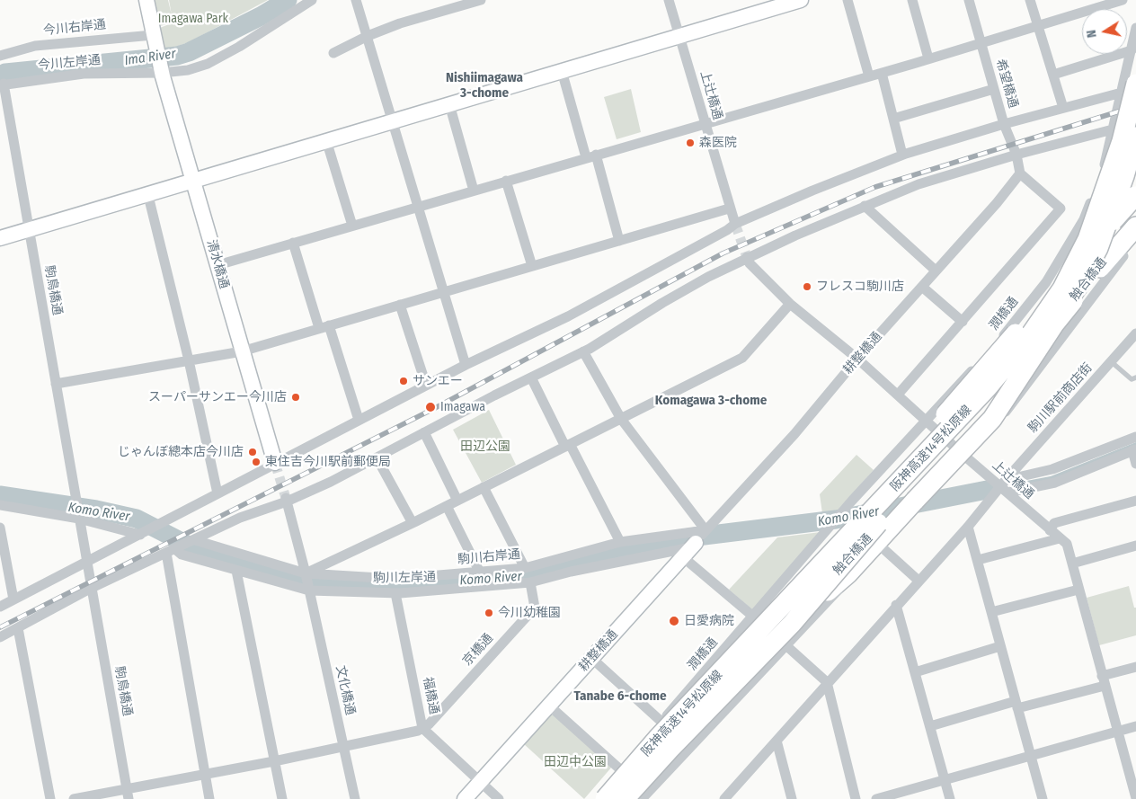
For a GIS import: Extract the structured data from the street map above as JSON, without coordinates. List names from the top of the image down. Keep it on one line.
{"streets":{"highway":["阪神高速14号松原線"],"street":["今川右岸通","今川左岸通","希望橋通","上辻橋通","清水橋通","触合橋通","駒鳥橋通","潤橋通","耕整橋通","駒川駅前商店街","駒川右岸通","駒川左岸通","京橋通","文化橋通","福橋通"]},"crossings":[["今川右岸通","清水橋通"],["今川左岸通","清水橋通"],["今川左岸通","駒鳥橋通"],["希望橋通","耕整橋通"],["上辻橋通","触合橋通"],["上辻橋通","潤橋通"],["上辻橋通","耕整橋通"],["上辻橋通","駒川駅前商店街"],["潤橋通","阪神高速14号松原線"],["耕整橋通","駒川右岸通"],["耕整橋通","駒川左岸通"],["耕整橋通","福橋通"],["駒川右岸通","駒川左岸通"],["駒川右岸通","文化橋通"],["駒川左岸通","京橋通"],["駒川左岸通","文化橋通"],["駒川左岸通","福橋通"],["京橋通","福橋通"]],"districts":["Nishiimagawa 3-chome","Komagawa 3-chome","Tanabe 6-chome"],"water":["Ima River","Komo River"],"parks":["Imagawa Park","田辺公園","田辺中公園"],"places":["森医院","フレスコ駒川店","サンエー","スーパーサンエー今川店","Imagawa","じゃんぼ總本店今川店","東住吉今川駅前郵便局","今川幼稚園","日愛病院"],"north":"left"}
